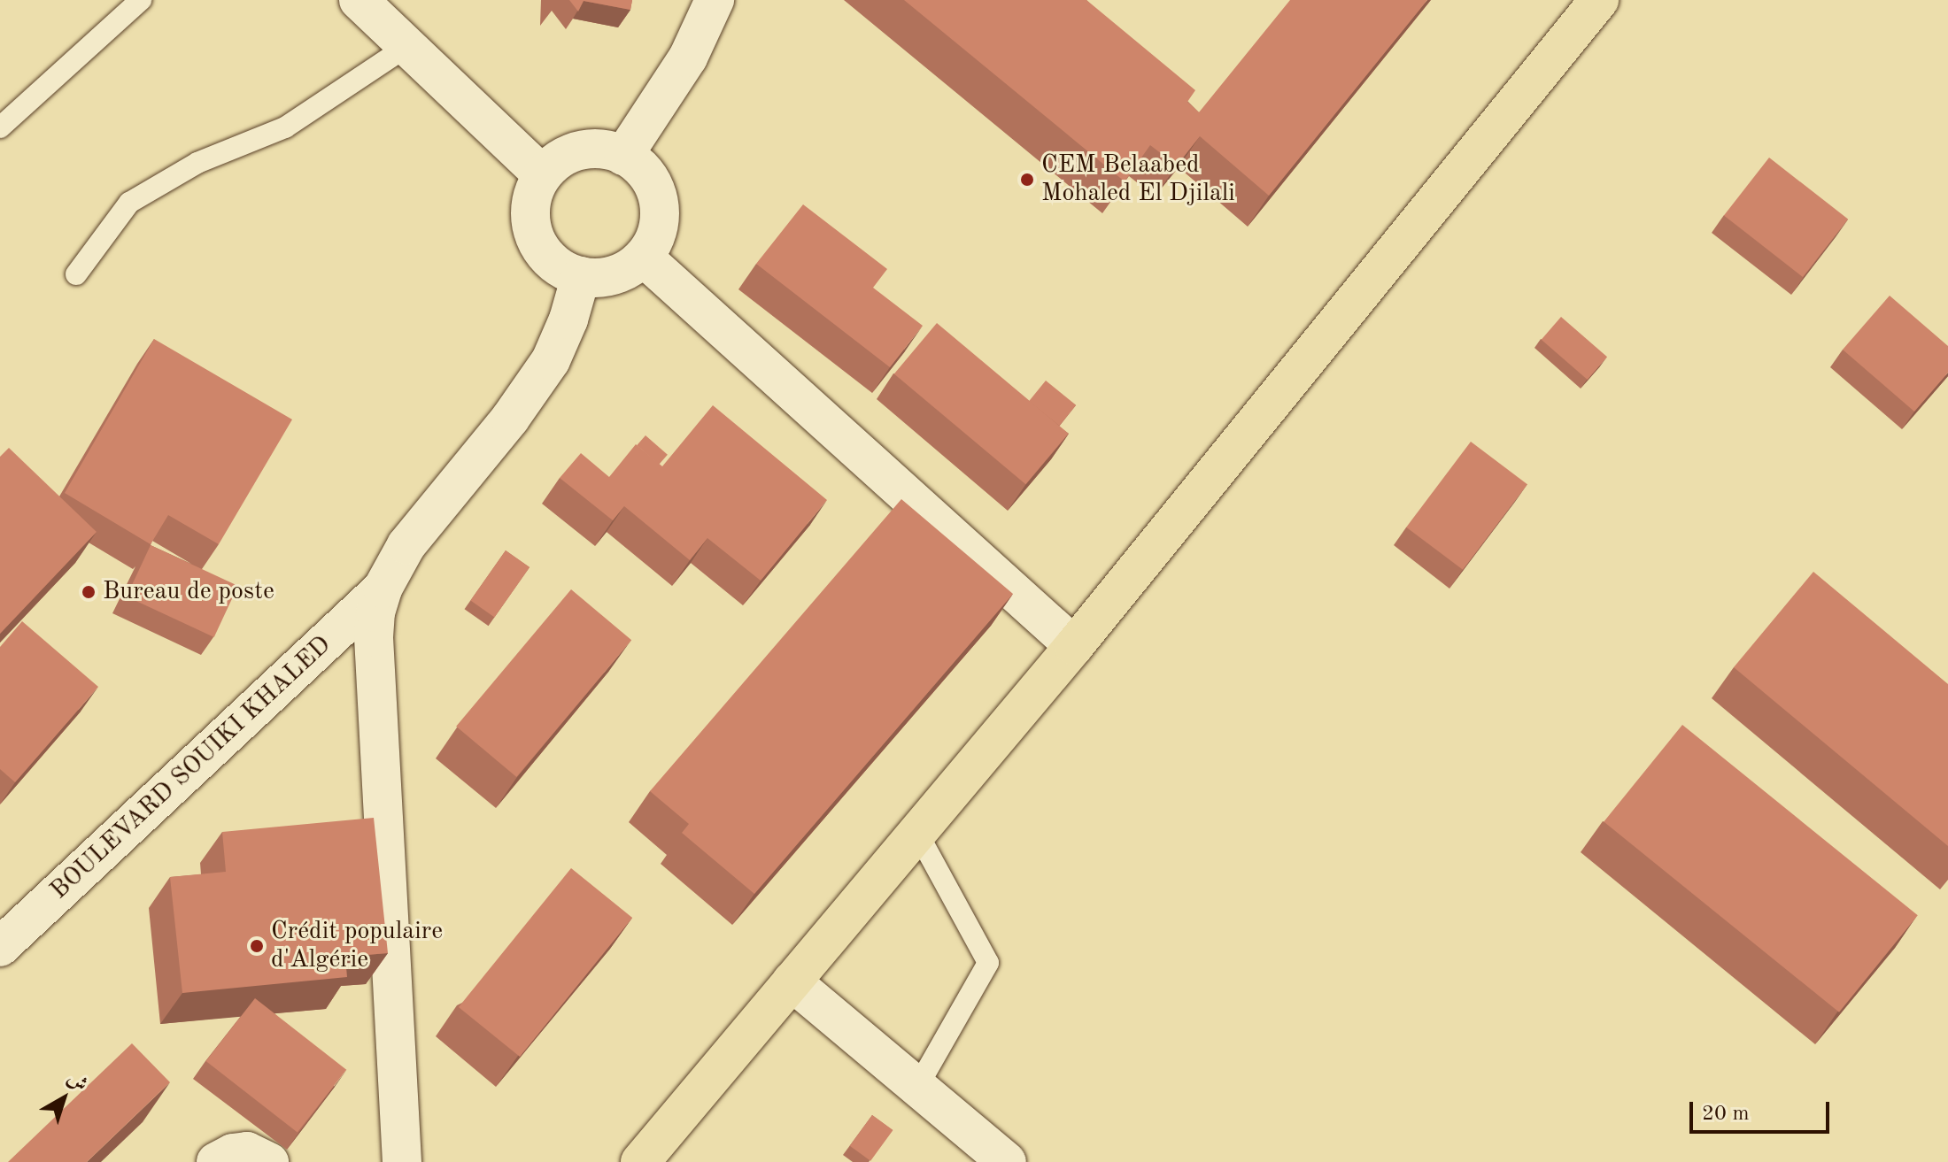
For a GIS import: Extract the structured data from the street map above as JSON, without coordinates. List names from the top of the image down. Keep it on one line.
{"streets":{"street":["BOULEVARD SOUIKI KHALED"]},"places":["CEM Belaabed Mohaled El Djilali","Bureau de poste","Crédit populaire d'Algérie"],"scale_bar":"20 m","north":"top right"}
